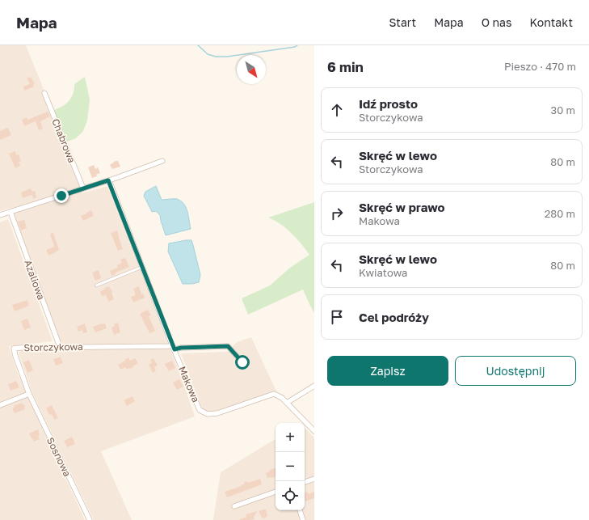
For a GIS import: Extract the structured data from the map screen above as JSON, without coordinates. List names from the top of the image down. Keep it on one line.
{"streets":{"street":["Chabrowa","Azaliowa","Storczykowa","Makowa","Sosnowa"]},"crossings":[["Azaliowa","Storczykowa"],["Storczykowa","Makowa"],["Storczykowa","Sosnowa"]],"north":"bottom right","page":{"header":"Mapa","nav":["Start","Mapa","O nas","Kontakt"],"heading":["6 min","Pieszo · 470 m"],"list":[["Idź prosto","Storczykowa","30 m"],["Skręć w lewo","Storczykowa","80 m"],["Skręć w prawo","Makowa","280 m"],["Skręć w lewo","Kwiatowa","80 m"],"Cel podróży"],"buttons":["Zapisz","Udostępnij"],"map_buttons":["+","−"]}}
